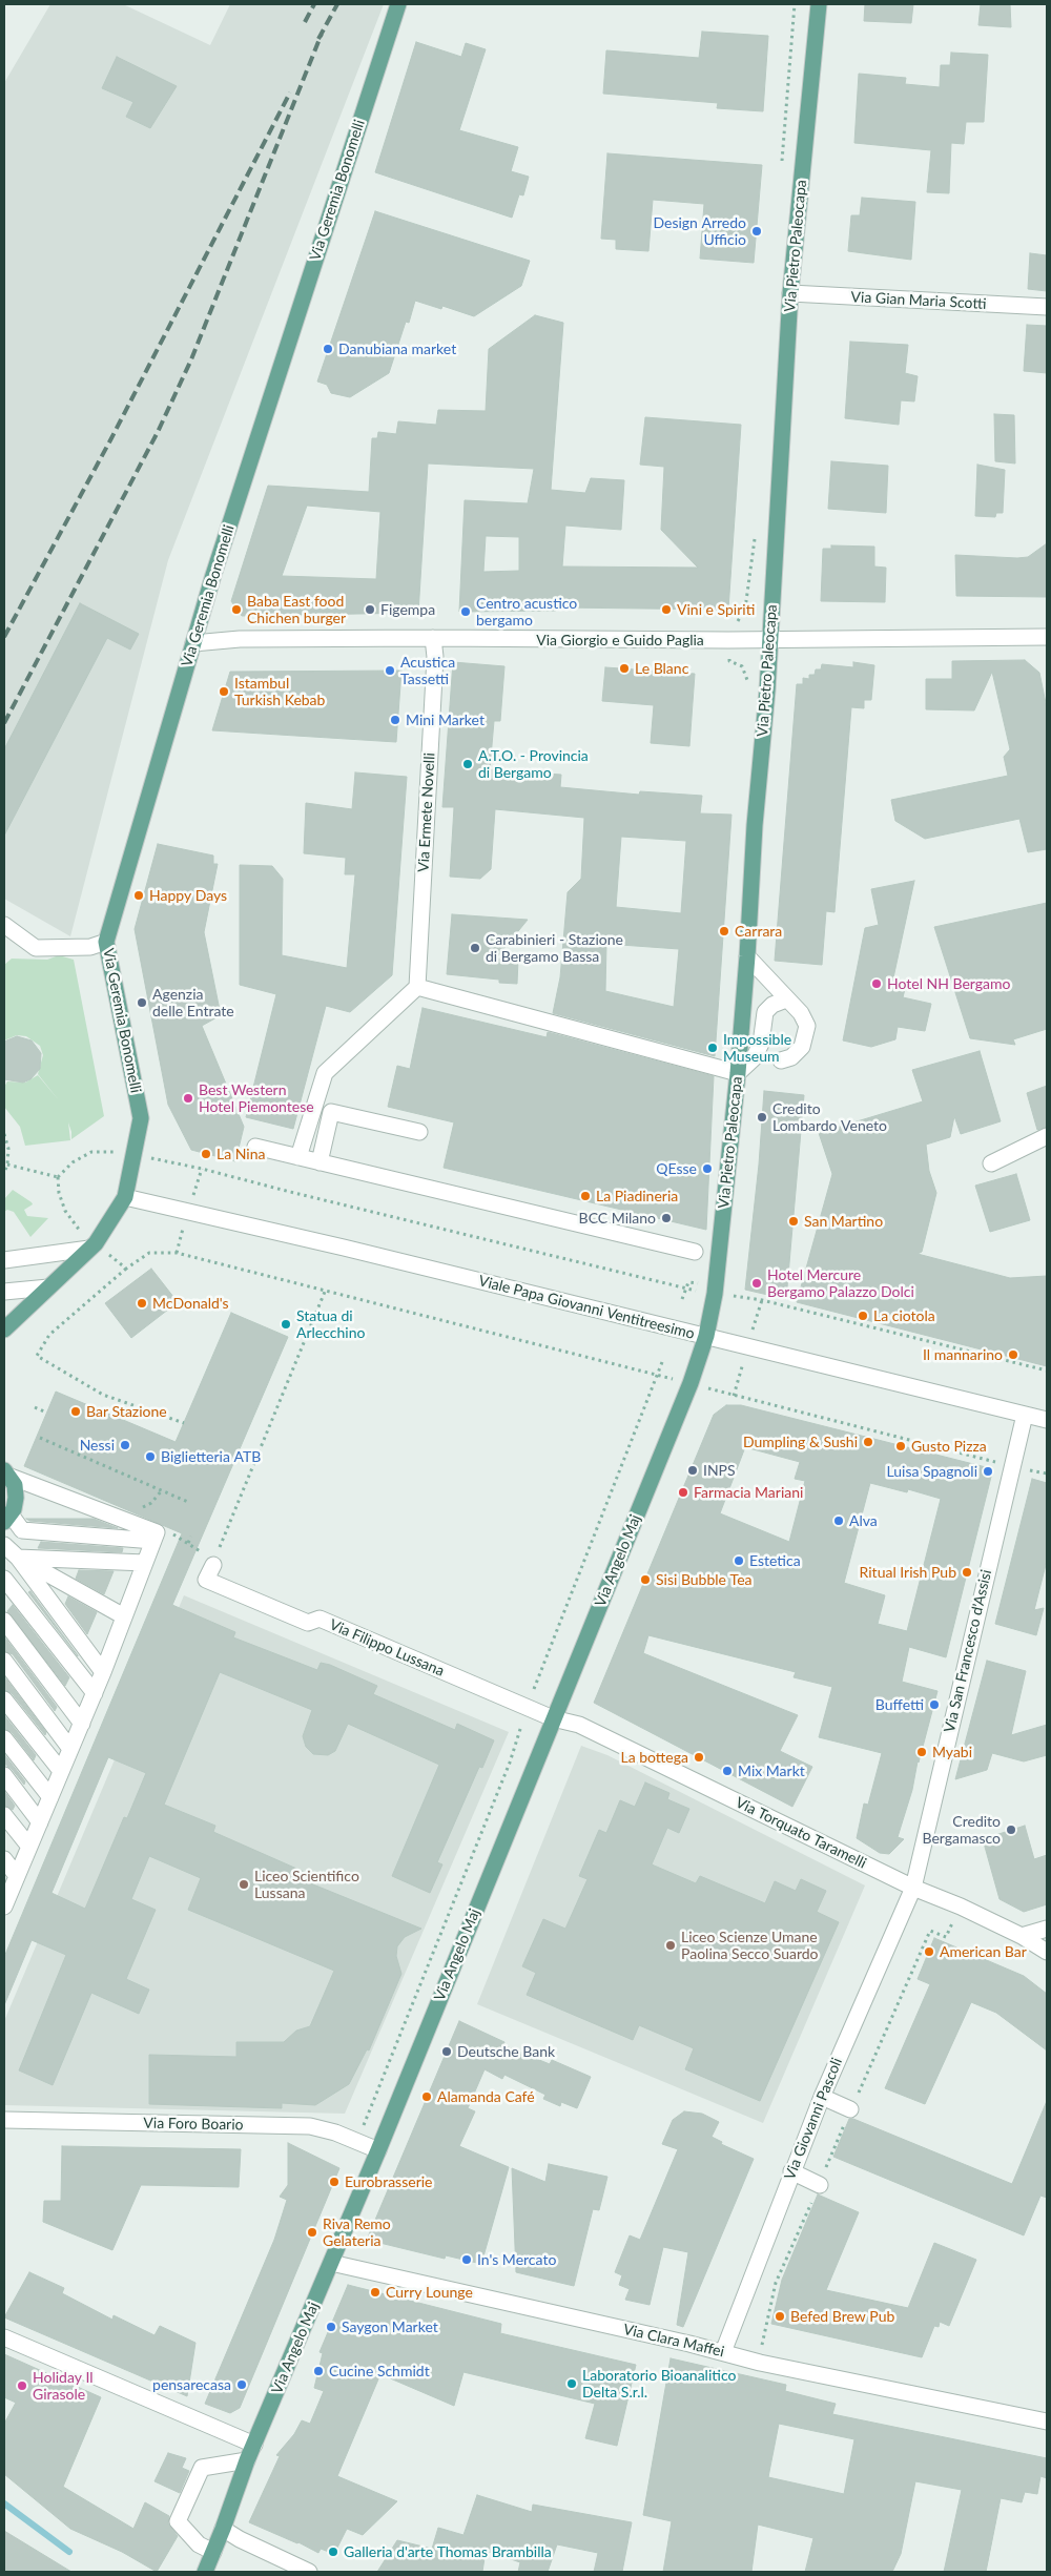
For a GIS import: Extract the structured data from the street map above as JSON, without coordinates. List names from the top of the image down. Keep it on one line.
{"streets":{"main road":["Via Geremia Bonomelli","Via Pietro Paleocapa","Via Angelo Maj"],"street":["Via Gian Maria Scotti","Via Giorgio e Guido Paglia","Via Ermete Novelli","Viale Papa Giovanni Ventitreesimo","Via Filippo Lussana","Via San Francesco d'Assisi","Via Torquato Taramelli","Via Giovanni Pascoli","Via Foro Boario","Via Clara Maffei"]},"crossings":[["Via Geremia Bonomelli","Via Giorgio e Guido Paglia"],["Via Geremia Bonomelli","Viale Papa Giovanni Ventitreesimo"],["Via Pietro Paleocapa","Via Gian Maria Scotti"],["Via Pietro Paleocapa","Via Giorgio e Guido Paglia"],["Via Pietro Paleocapa","Viale Papa Giovanni Ventitreesimo"],["Via Pietro Paleocapa","Via Angelo Maj"],["Via Giorgio e Guido Paglia","Via Ermete Novelli"],["Viale Papa Giovanni Ventitreesimo","Via Angelo Maj"],["Viale Papa Giovanni Ventitreesimo","Via San Francesco d'Assisi"],["Via Angelo Maj","Via Filippo Lussana"],["Via Angelo Maj","Via Torquato Taramelli"],["Via Angelo Maj","Via Foro Boario"],["Via Angelo Maj","Via Clara Maffei"],["Via Filippo Lussana","Via Torquato Taramelli"],["Via San Francesco d'Assisi","Via Torquato Taramelli"],["Via San Francesco d'Assisi","Via Giovanni Pascoli"],["Via Torquato Taramelli","Via Giovanni Pascoli"],["Via Giovanni Pascoli","Via Clara Maffei"]],"places":["Design Arredo Ufficio","Danubiana market","Baba East food Chichen burger","Figempa","Vini e Spiriti","Centro acustico bergamo","Le Blanc","Acustica Tassetti","Istambul Turkish Kebab","Mini Market","A.T.O. - Provincia di Bergamo","Happy Days","Carrara","Carabinieri - Stazione di Bergamo Bassa","Hotel NH Bergamo","Agenzia delle Entrate","Impossible Museum","Best Western Hotel Piemontese","Credito Lombardo Veneto","La Nina","QEsse","La Piadineria","BCC Milano","San Martino","Hotel Mercure Bergamo Palazzo Dolci","McDonald's","La ciotola","Statua di Arlecchino","Il mannarino","Bar Stazione","Dumpling & Sushi","Nessi","Gusto Pizza","Biglietteria ATB","INPS","Luisa Spagnoli","Farmacia Mariani","Alva","Estetica","Ritual Irish Pub","Sisi Bubble Tea","Buffetti","Myabi","La bottega","Mix Markt","Credito Bergamasco","Liceo Scientifico Lussana","Liceo Scienze Umane Paolina Secco Suardo","American Bar","Deutsche Bank","Alamanda Café","Eurobrasserie","Riva Remo Gelateria","In's Mercato","Curry Lounge","Befed Brew Pub","Saygon Market","Cucine Schmidt","Laboratorio Bioanalitico Delta S.r.l.","pensarecasa","Holiday Il Girasole","Galleria d'arte Thomas Brambilla"]}
